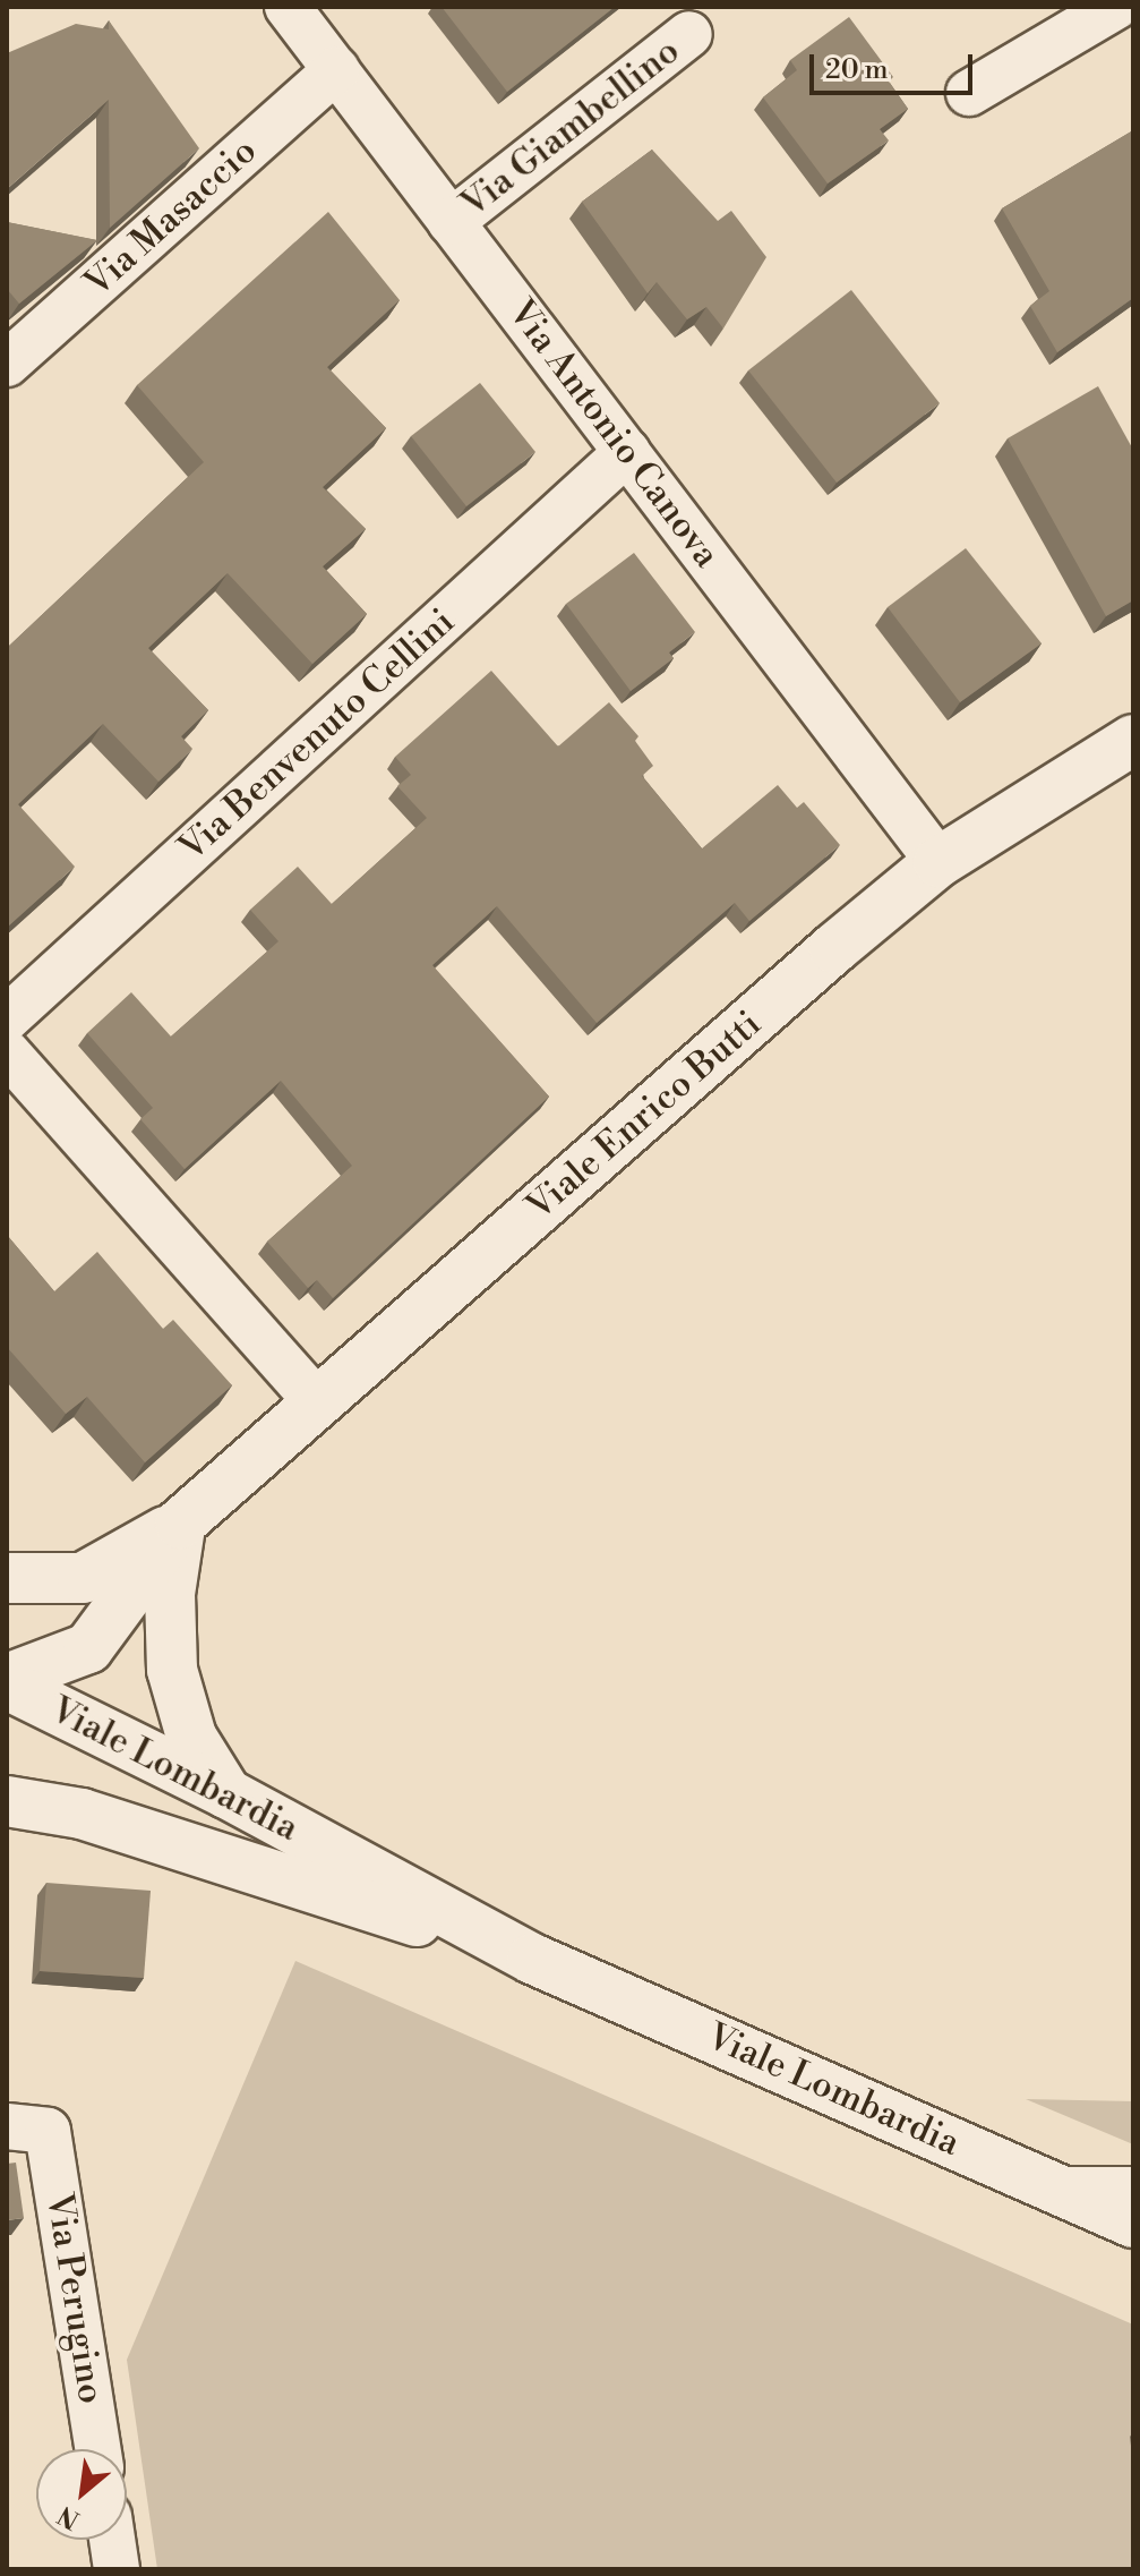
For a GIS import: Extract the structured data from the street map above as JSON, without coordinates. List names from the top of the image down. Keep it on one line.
{"streets":{"street":["Via Giambellino","Via Masaccio","Via Antonio Canova","Via Benvenuto Cellini","Viale Enrico Butti","Viale Lombardia","Via Perugino"]},"crossings":[["Via Giambellino","Via Antonio Canova"],["Via Masaccio","Via Antonio Canova"],["Via Antonio Canova","Via Benvenuto Cellini"],["Via Antonio Canova","Viale Enrico Butti"]],"scale_bar":"20 m","north":"bottom left"}
